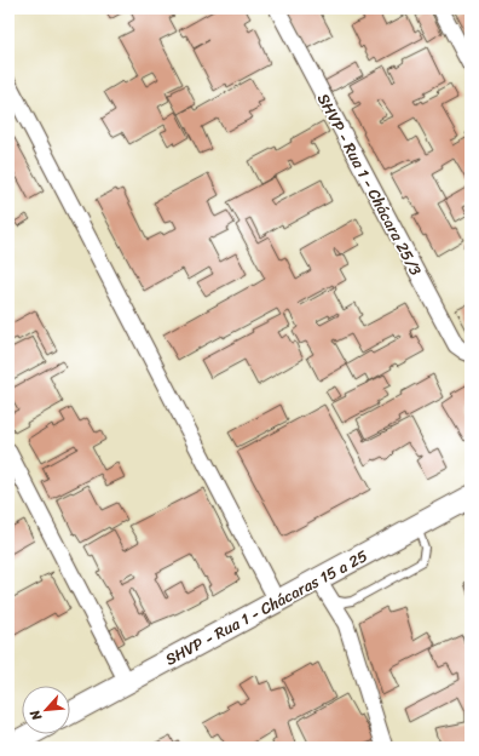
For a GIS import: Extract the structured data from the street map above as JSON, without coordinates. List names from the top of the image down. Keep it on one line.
{"streets":{"street":["SHVP - Rua 1 - Chácara 25/3","SHVP - Rua 1 - Chácaras 15 a 25"]},"north":"bottom left"}
